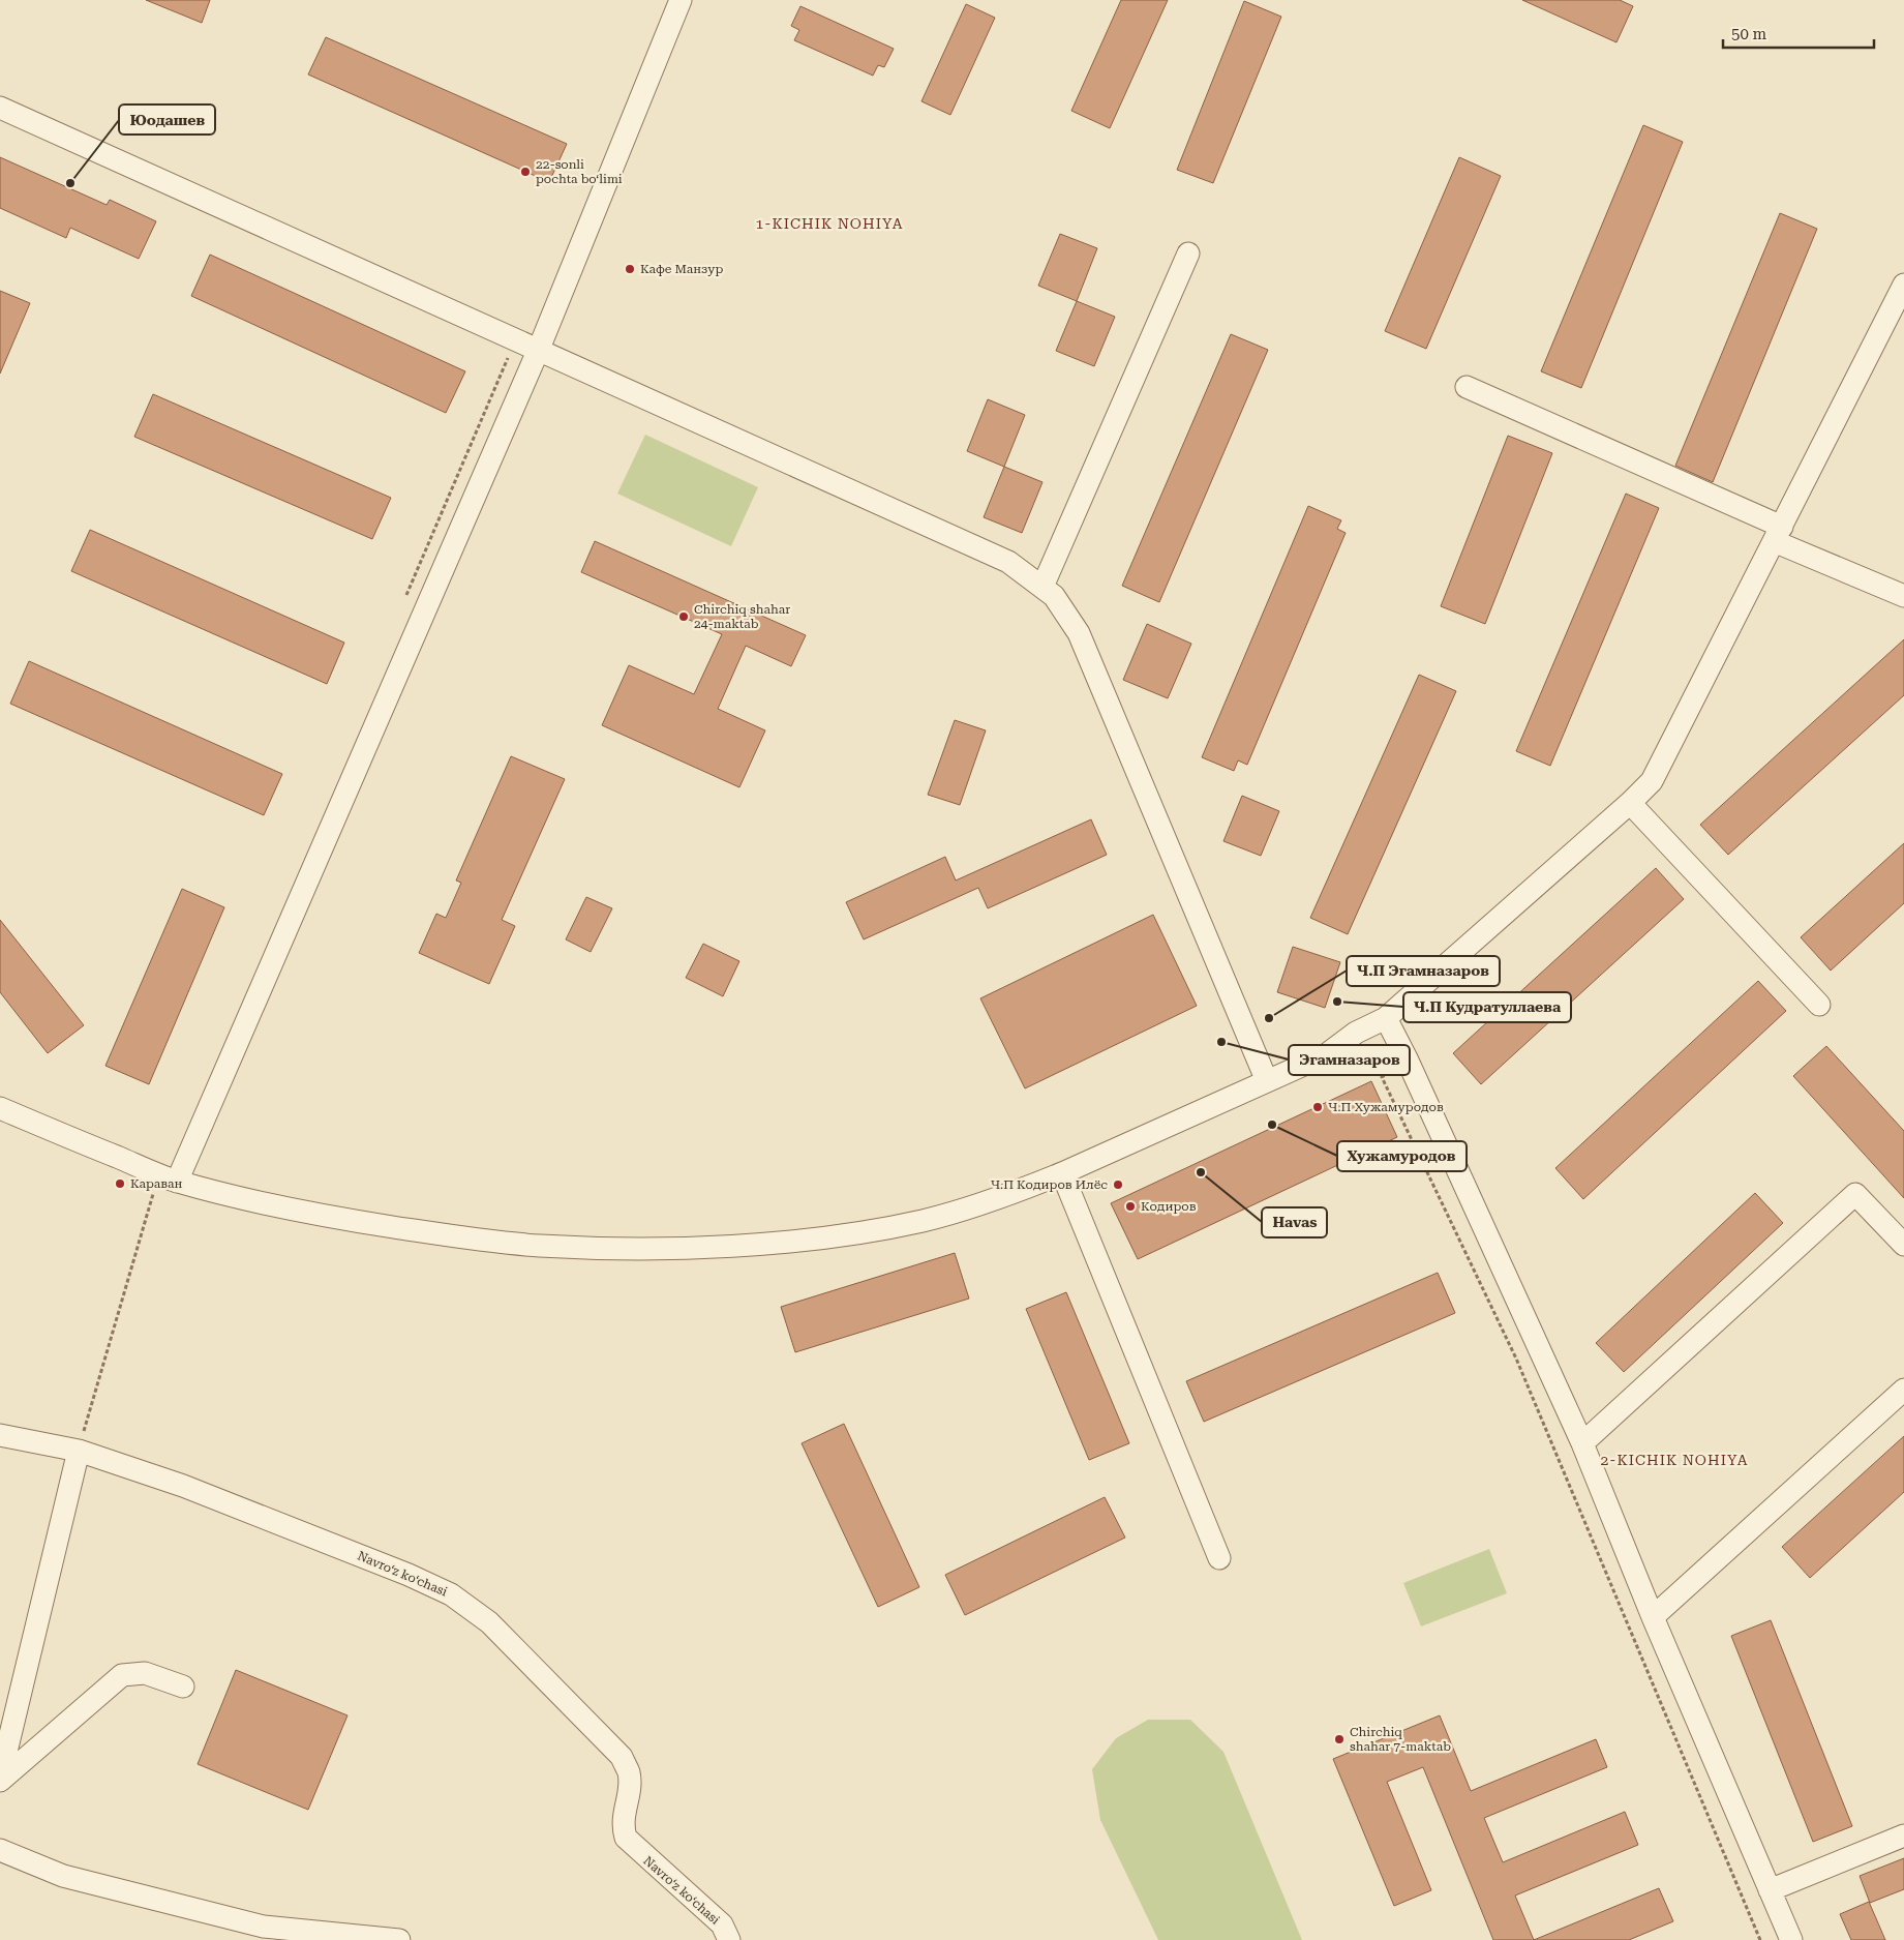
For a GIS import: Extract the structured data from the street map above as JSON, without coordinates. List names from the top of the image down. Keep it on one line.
{"streets":{"street":["Navro‘z ko‘chasi"]},"districts":["1-KICHIK NOHIYA","2-KICHIK NOHIYA"],"places":["22-sonli pochta bo‘limi","Юодашев","Кафе Манзур","Chirchiq shahar 24-maktab","Ч.П Кудратуллаева","Ч.П Эгамназаров","Эгамназаров","Ч.П Хужамуродов","Хужамуродов","Havas","Караван","Ч.П Кодиров Илёс","Кодиров","Chirchiq shahar 7-maktab"],"scale_bar":"50 m"}
